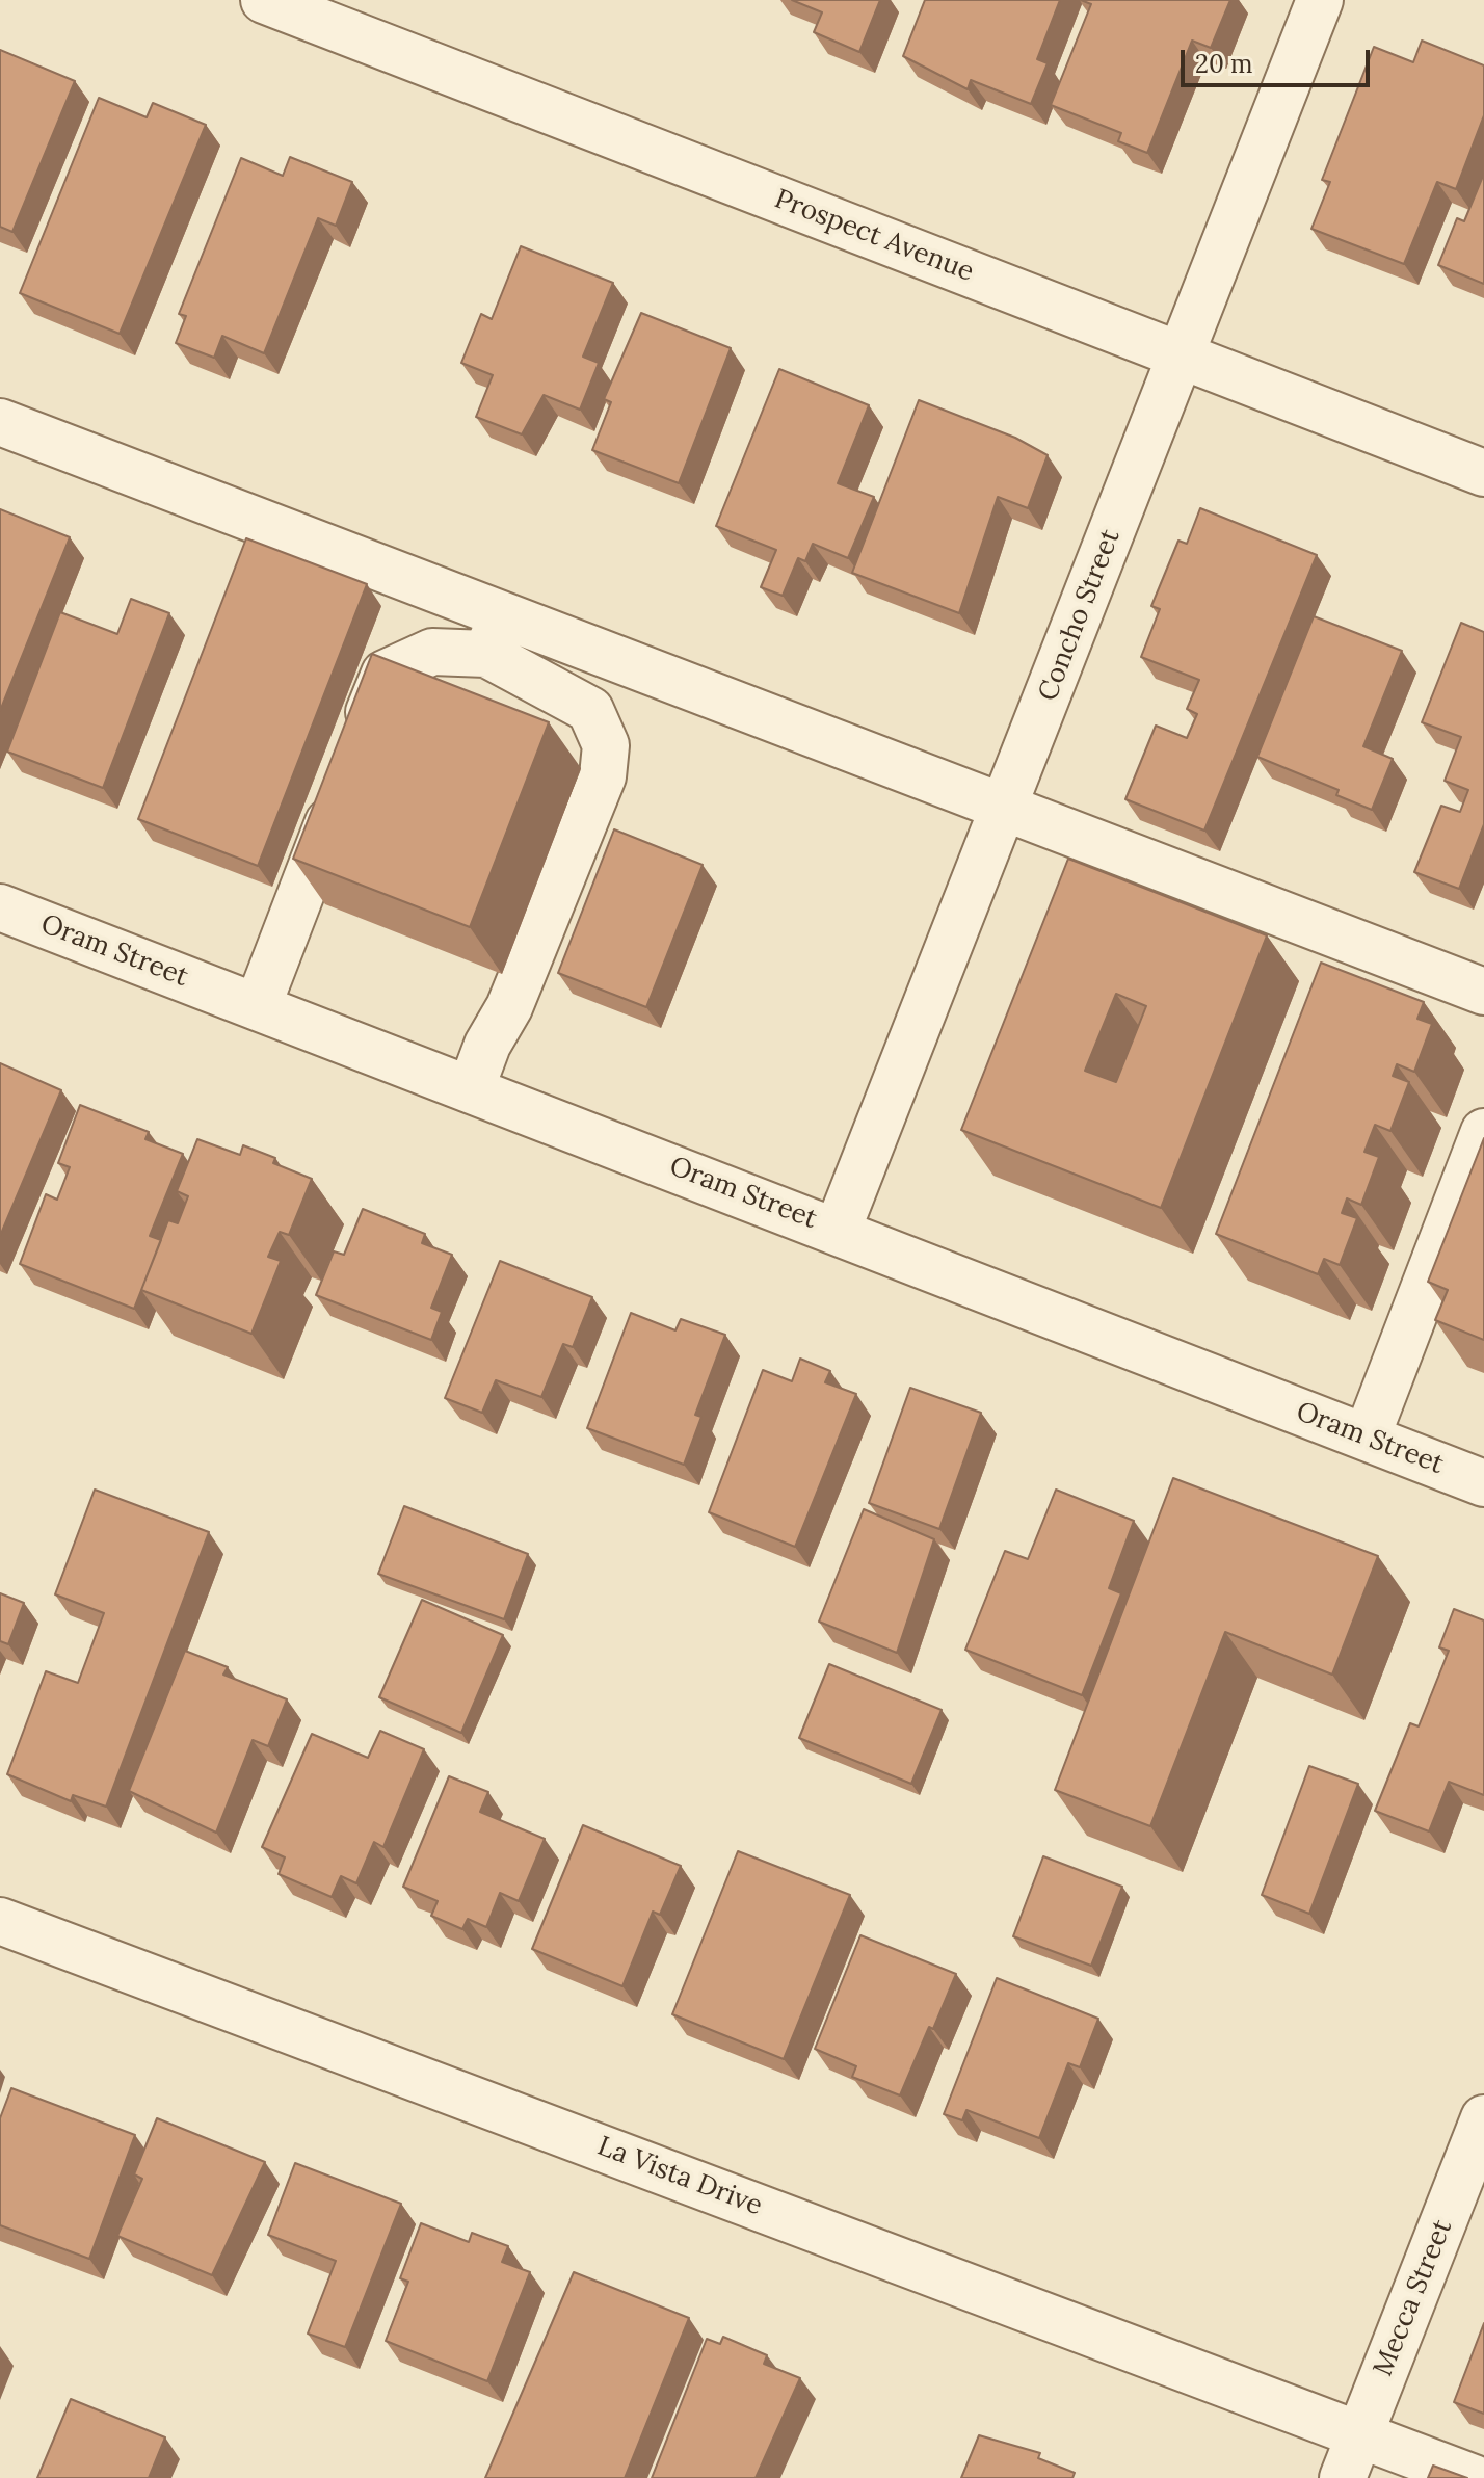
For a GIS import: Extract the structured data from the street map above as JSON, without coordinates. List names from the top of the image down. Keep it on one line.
{"streets":{"street":["Prospect Avenue","Concho Street","Oram Street","La Vista Drive","Mecca Street"]},"crossings":[["Prospect Avenue","Concho Street"],["Concho Street","Oram Street"],["La Vista Drive","Mecca Street"]],"scale_bar":"20 m"}
